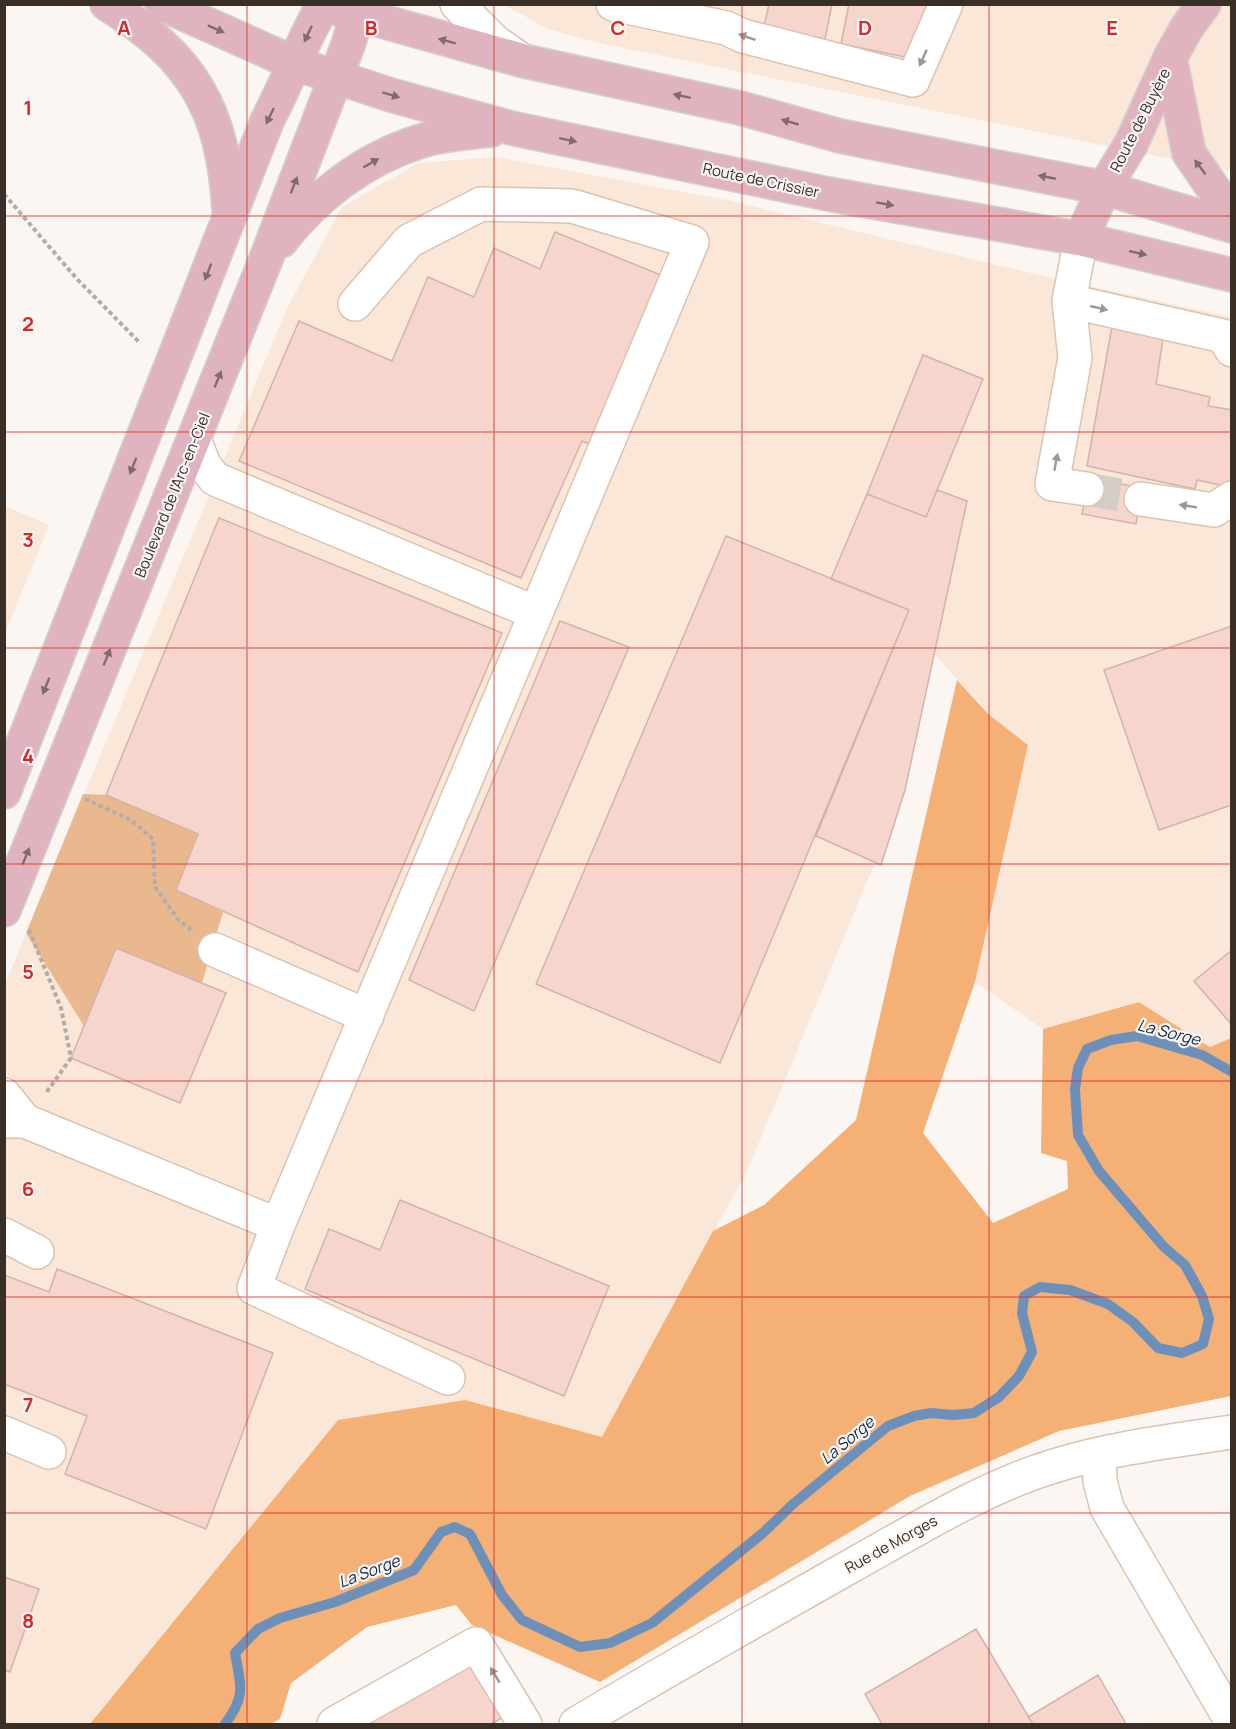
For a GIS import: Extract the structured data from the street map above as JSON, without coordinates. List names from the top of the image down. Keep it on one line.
{"streets":{"main road":["Route de Buyère","Route de Crissier","Boulevard de l'Arc-en-Ciel"],"street":["Rue de Morges"]},"crossings":[["Route de Buyère","Route de Crissier"],["Route de Crissier","Boulevard de l'Arc-en-Ciel"]],"water":["La Sorge"],"grid":{"columns":["A","B","C","D","E"],"rows":["1","2","3","4","5","6","7","8"]}}
